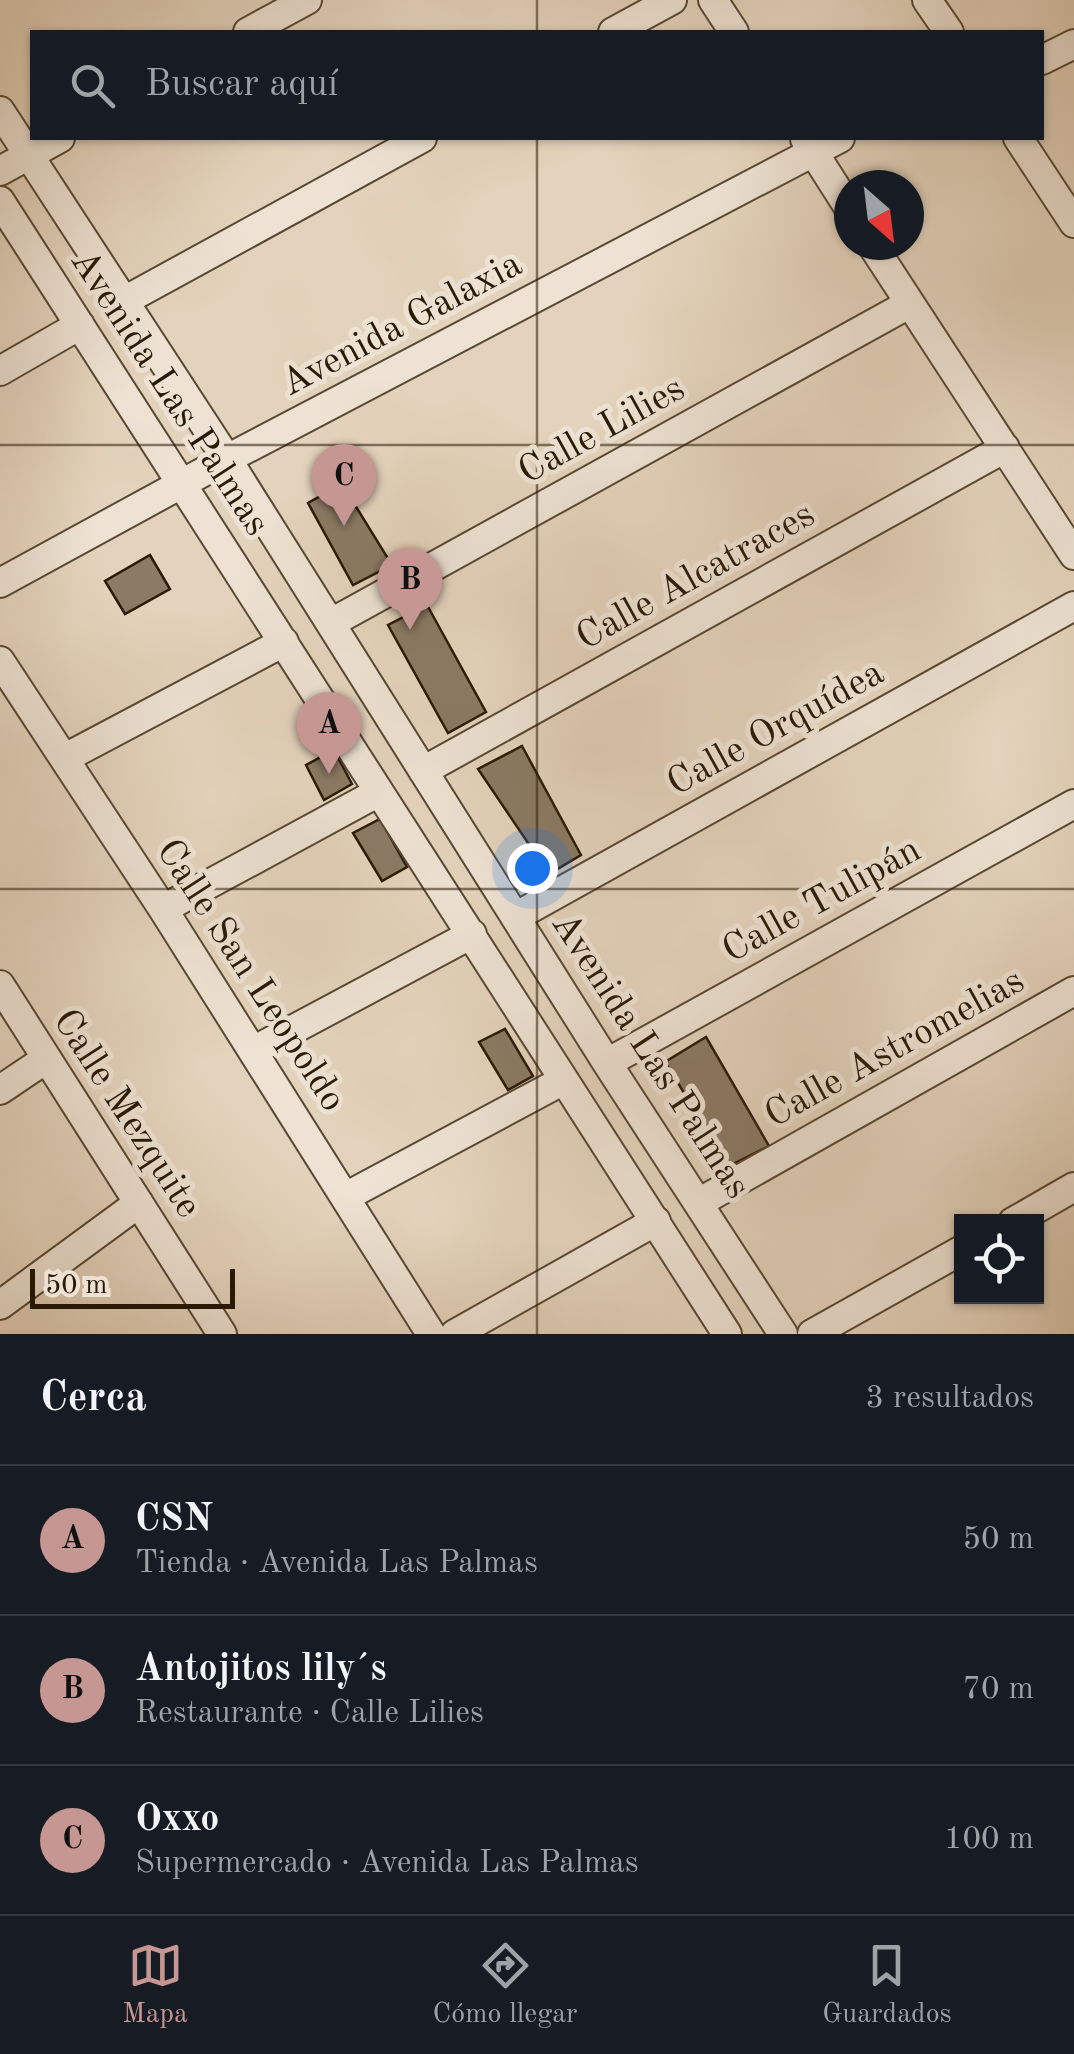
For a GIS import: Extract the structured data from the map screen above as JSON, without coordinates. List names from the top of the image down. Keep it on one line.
{"streets":{"street":["Avenida Galaxia","Avenida Las Palmas","Calle Lilies","Calle Alcatraces","Calle Orquídea","Calle Tulipán","Calle San Leopoldo","Calle Astromelias","Calle Mezquite"]},"crossings":[["Avenida Galaxia","Avenida Las Palmas"],["Avenida Las Palmas","Calle Lilies"],["Avenida Las Palmas","Calle Alcatraces"],["Avenida Las Palmas","Calle Orquídea"],["Avenida Las Palmas","Calle Tulipán"],["Avenida Las Palmas","Calle Astromelias"]],"scale_bar":"50 m","north":"bottom right","page":{"search":"Buscar aquí","pins":["C","B","A"],"scale":"50 m","heading":["Cerca","3 resultados"],"list":[{"mark":"A","name":"CSN","note":"Tienda · Avenida Las Palmas","value":"50 m"},{"mark":"B","name":"Antojitos lily´s","note":"Restaurante · Calle Lilies","value":"70 m"},{"mark":"C","name":"Oxxo","note":"Supermercado · Avenida Las Palmas","value":"100 m"}],"nav":["Mapa","Cómo llegar","Guardados"]}}
